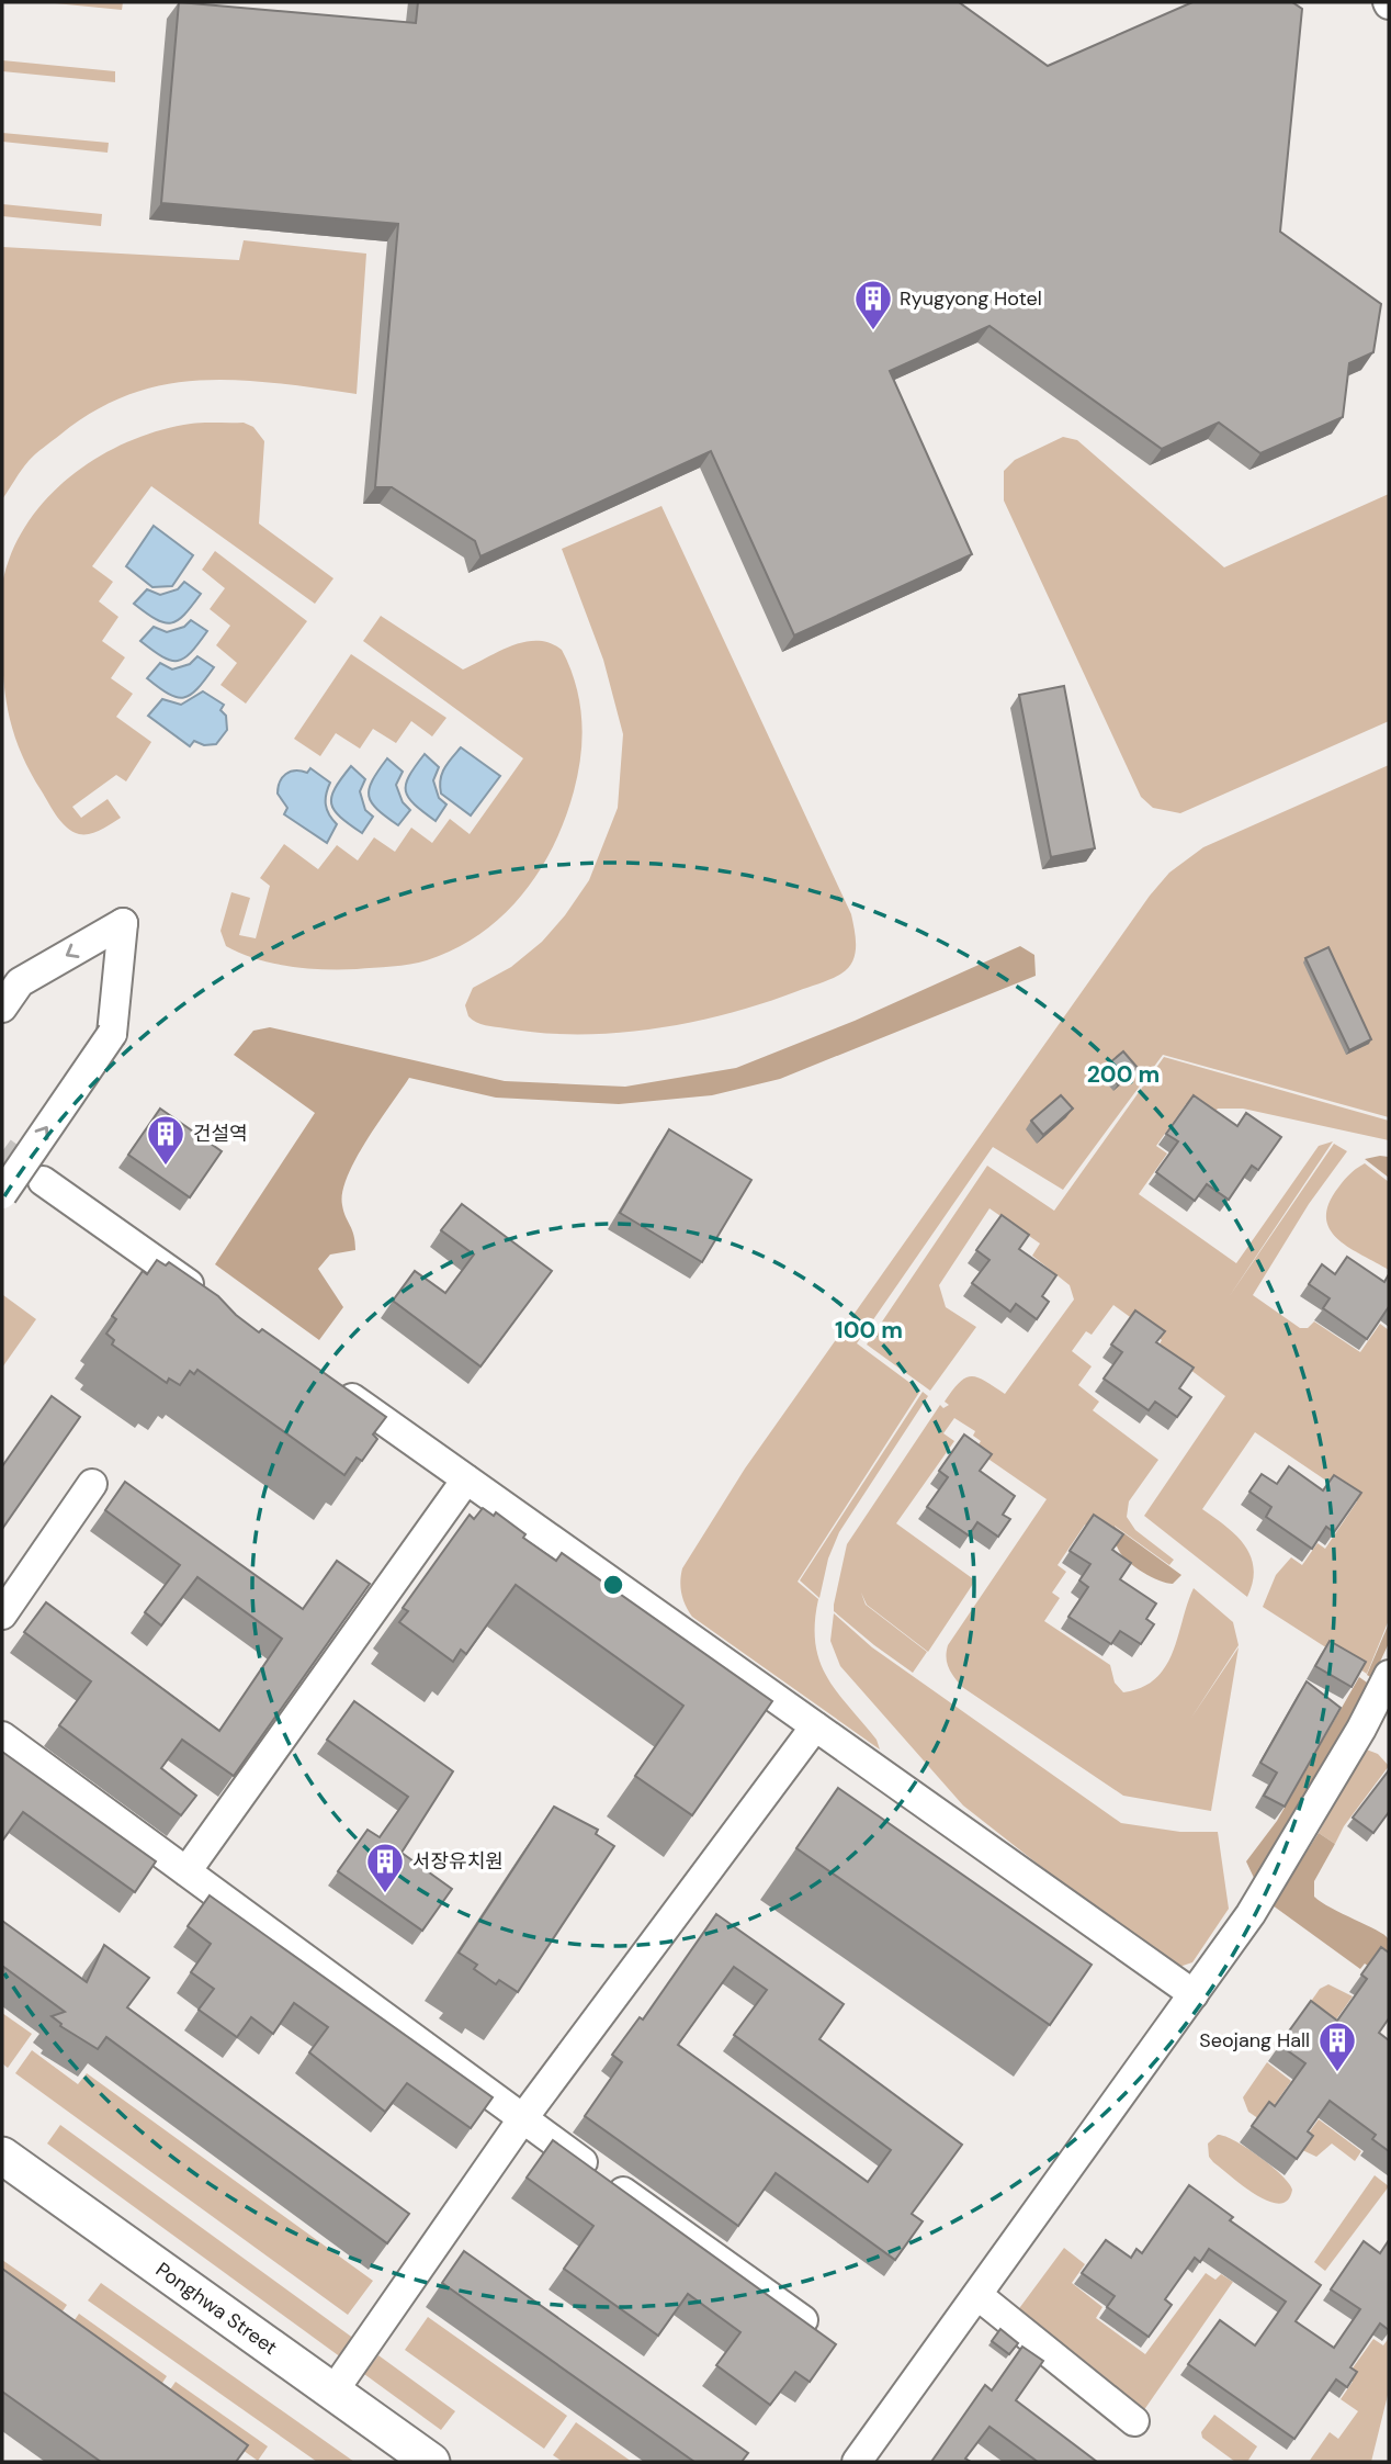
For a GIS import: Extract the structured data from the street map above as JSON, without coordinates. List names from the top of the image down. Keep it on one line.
{"streets":{"main road":["Ponghwa Street"]},"places":{"building":["Ryugyong Hotel","건설역","서장유치원","Seojang Hall"]},"rings":["200 m","100 m"]}
